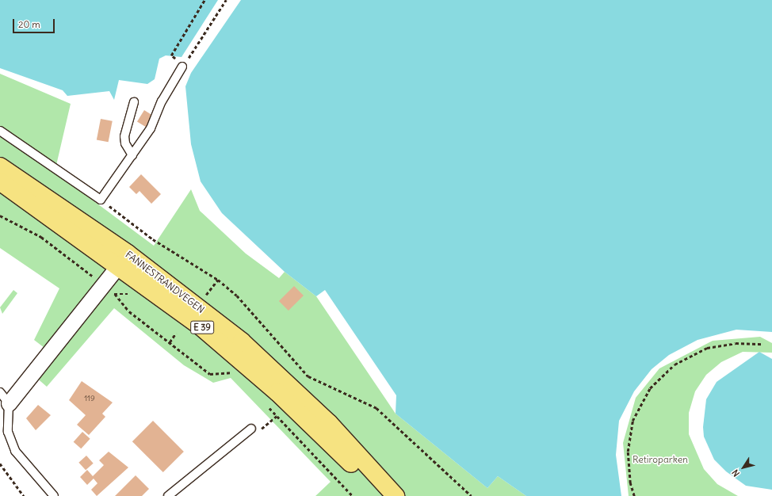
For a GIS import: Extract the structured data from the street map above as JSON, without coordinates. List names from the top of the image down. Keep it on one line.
{"streets":{"highway":["FANNESTRANDVEGEN","E 39"]},"parks":["Retiroparken"],"house_numbers":["119"],"scale_bar":"20 m","north":"bottom left"}
